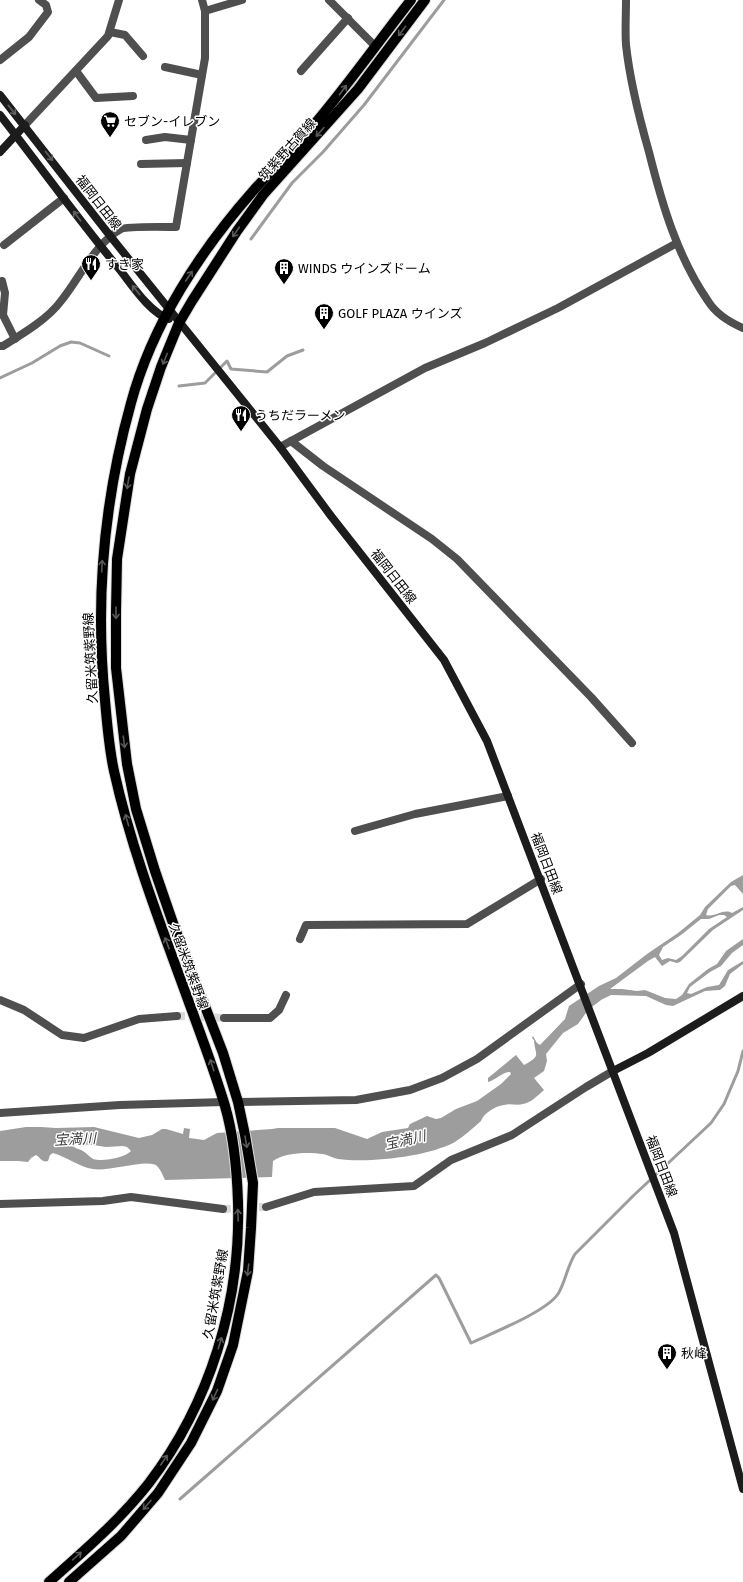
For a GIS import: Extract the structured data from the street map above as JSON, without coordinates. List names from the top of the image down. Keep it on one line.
{"streets":{"main road":["筑紫野古賀線","福岡日田線","久留米筑紫野線"]},"crossings":[["筑紫野古賀線","福岡日田線"],["筑紫野古賀線","久留米筑紫野線"],["福岡日田線","久留米筑紫野線"]],"water":["宝満川"],"places":{"supermarket":["セブン-イレブン"],"restaurant":["すき家","うちだラーメン"],"building":["WINDS ウインズドーム","GOLF PLAZA ウインズ","秋峰"]}}
